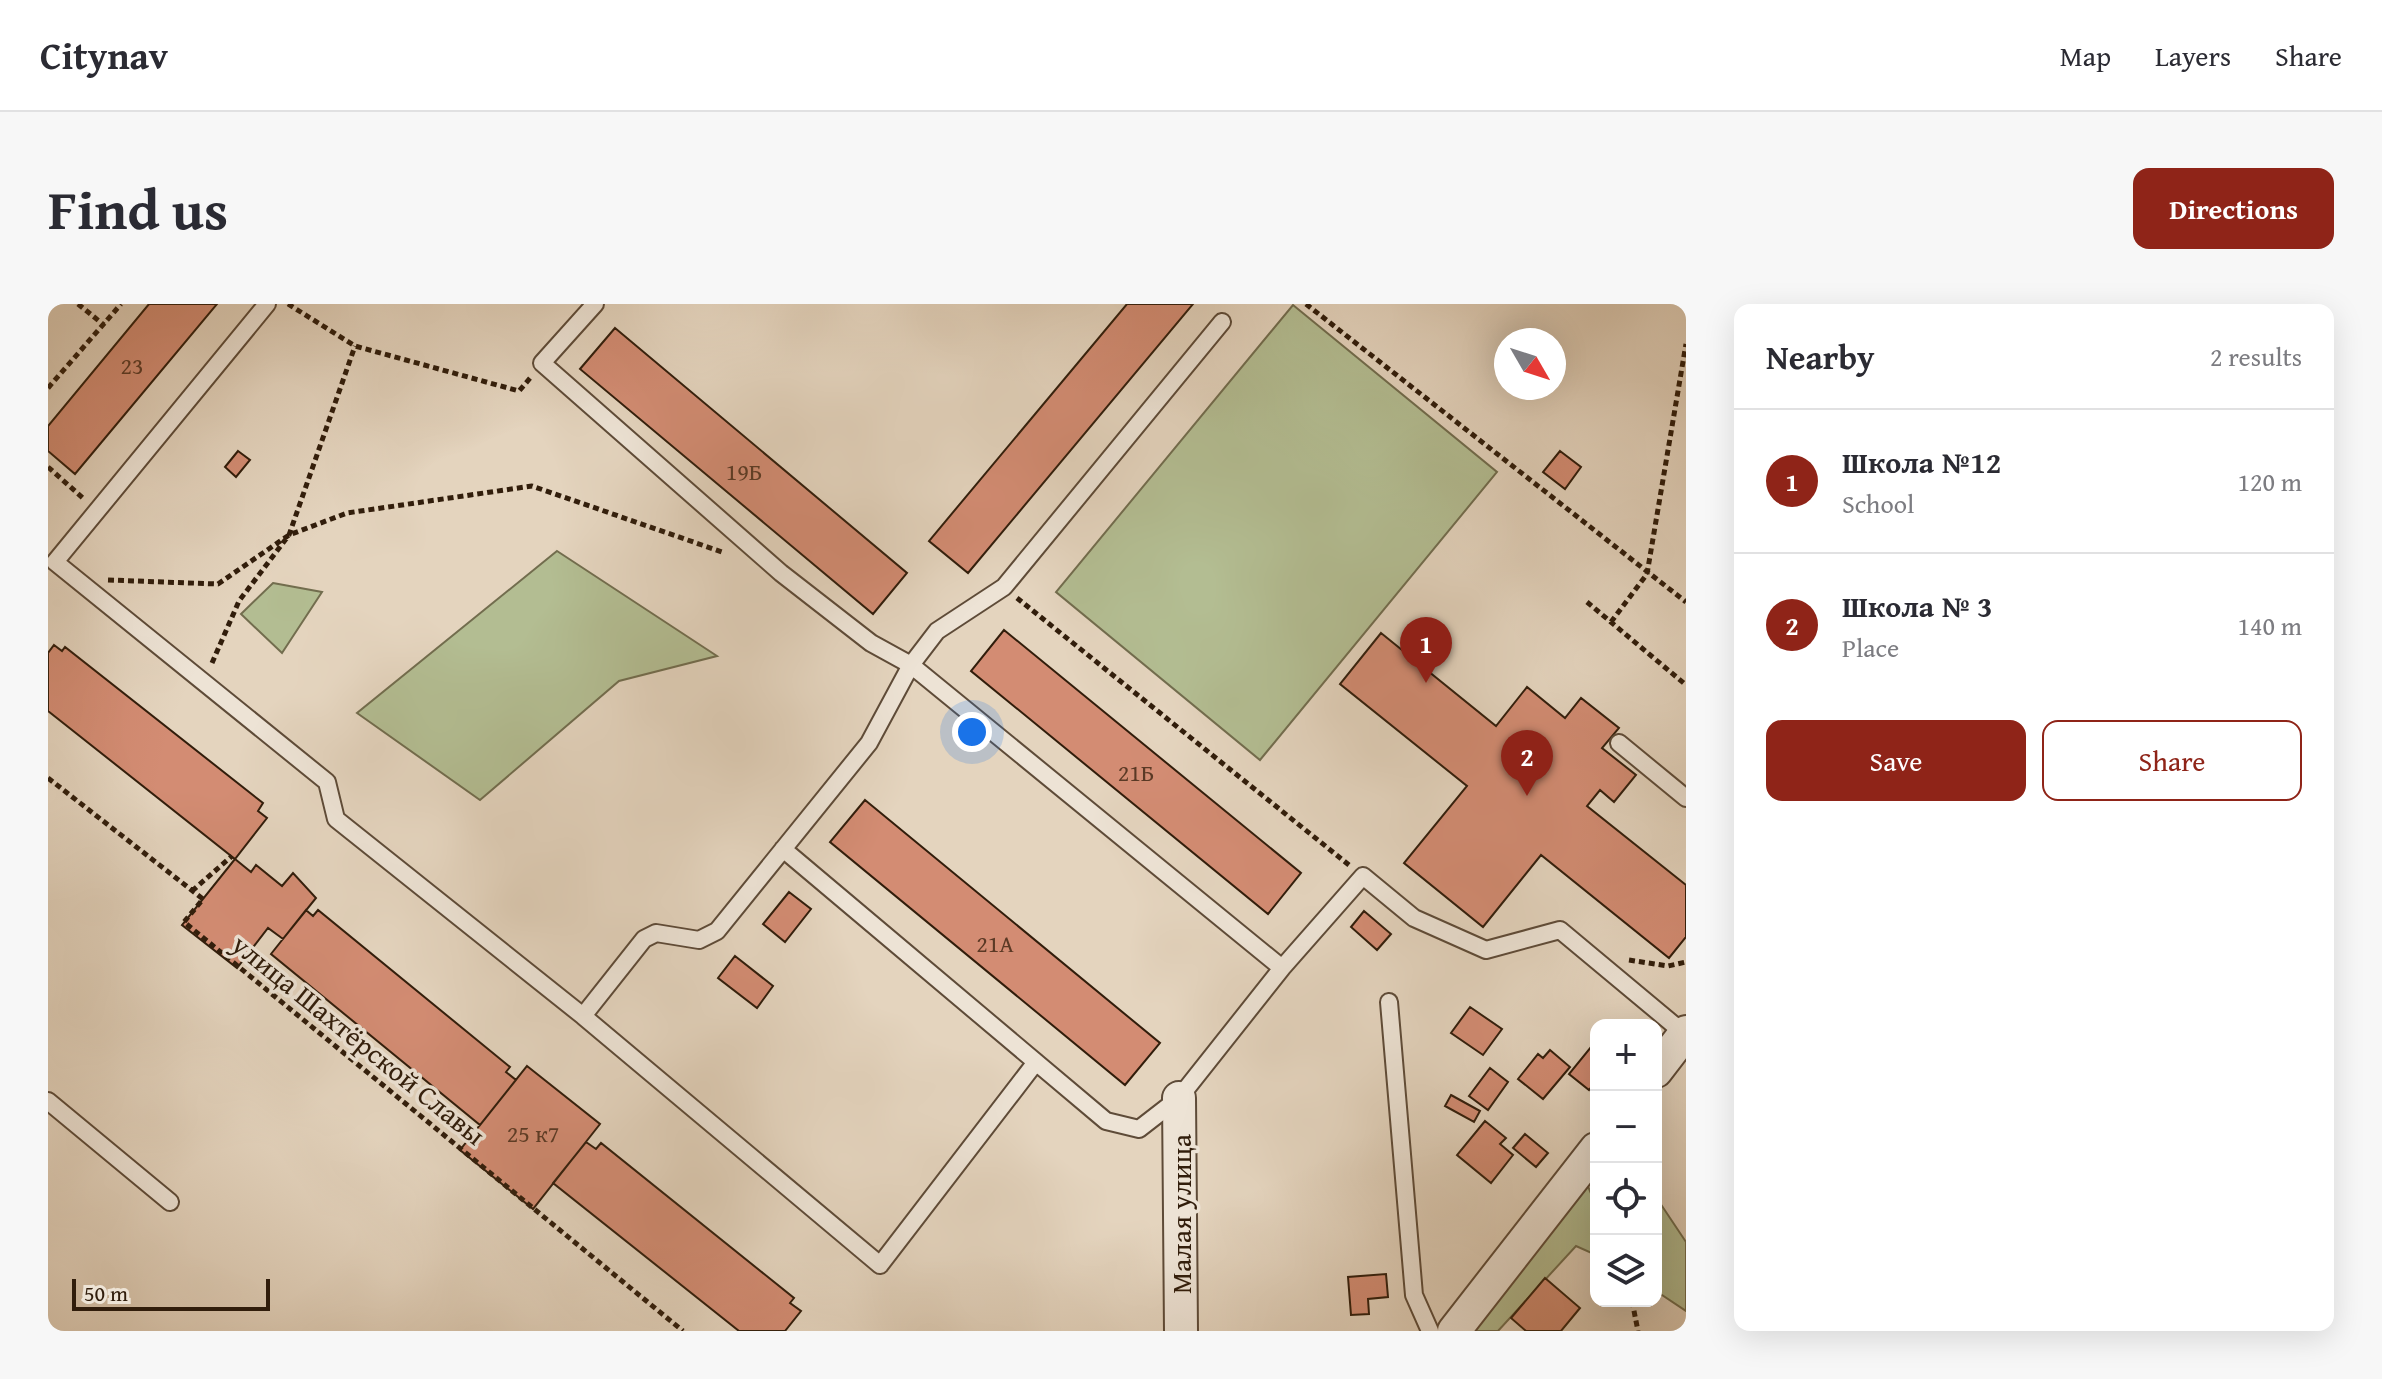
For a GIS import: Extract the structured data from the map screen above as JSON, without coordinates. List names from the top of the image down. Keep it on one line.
{"streets":{"street":["Малая улица"],"path":["улица Шахтёрской Славы"]},"house_numbers":["23","19Б","21Б","21А","25 к7"],"scale_bar":"50 m","north":"bottom right","page":{"header":"Citynav","nav":["Map","Layers","Share"],"title":"Find us","buttons":["Directions",["Save","Share"]],"heading":["Nearby","2 results"],"list":[{"mark":"1","name":"Школа №12","note":"School","value":"120 m"},{"mark":"2","name":"Школа № 3","note":"Place","value":"140 m"}],"pins":["1","2"],"map_buttons":["+","−"],"scale":"50 m"}}
